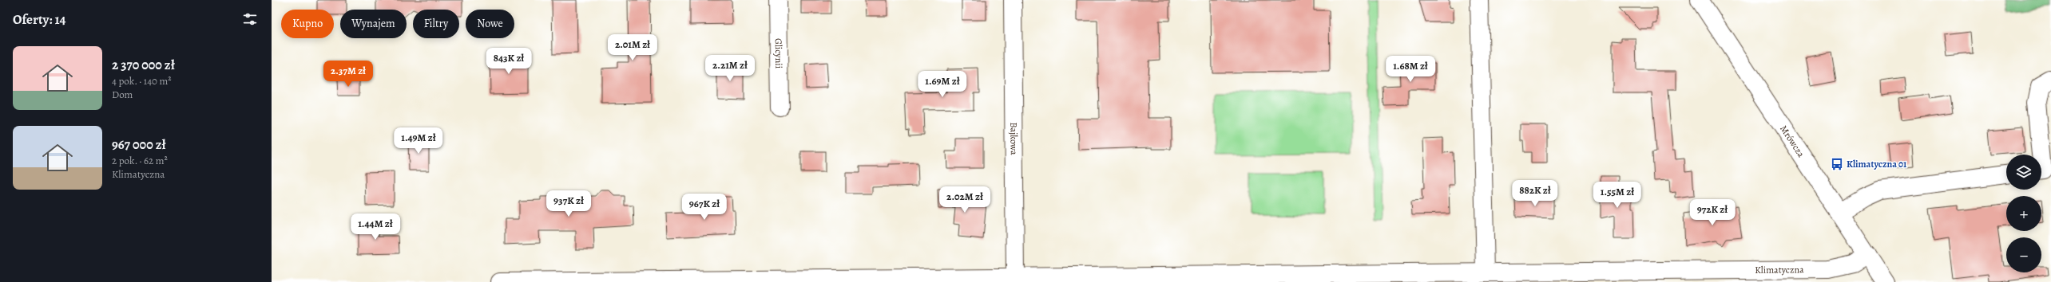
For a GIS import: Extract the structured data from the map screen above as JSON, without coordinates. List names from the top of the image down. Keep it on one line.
{"streets":{"street":["Glicynii","Bajkowa","Mrówcza","Klimatyczna"]},"crossings":[["Bajkowa","Klimatyczna"],["Mrówcza","Klimatyczna"]],"places":{"bus stop":["Klimatyczna 01"]},"page":{"heading":"Oferty: 14","chip":["Kupno","Wynajem","Filtry","Nowe"],"price":["2.01M zł","843K zł","2.21M zł","1.68M zł","2.37M zł","1.69M zł","1.49M zł","882K zł","1.55M zł","2.02M zł","937K zł","967K zł","972K zł","1.44M zł"],"list":[{"name":"2 370 000 zł","note":"4 pok. · 140 m² · Dom"},{"name":"967 000 zł","note":"2 pok. · 62 m² · Klimatyczna"}],"map_buttons":["+","−"]}}
